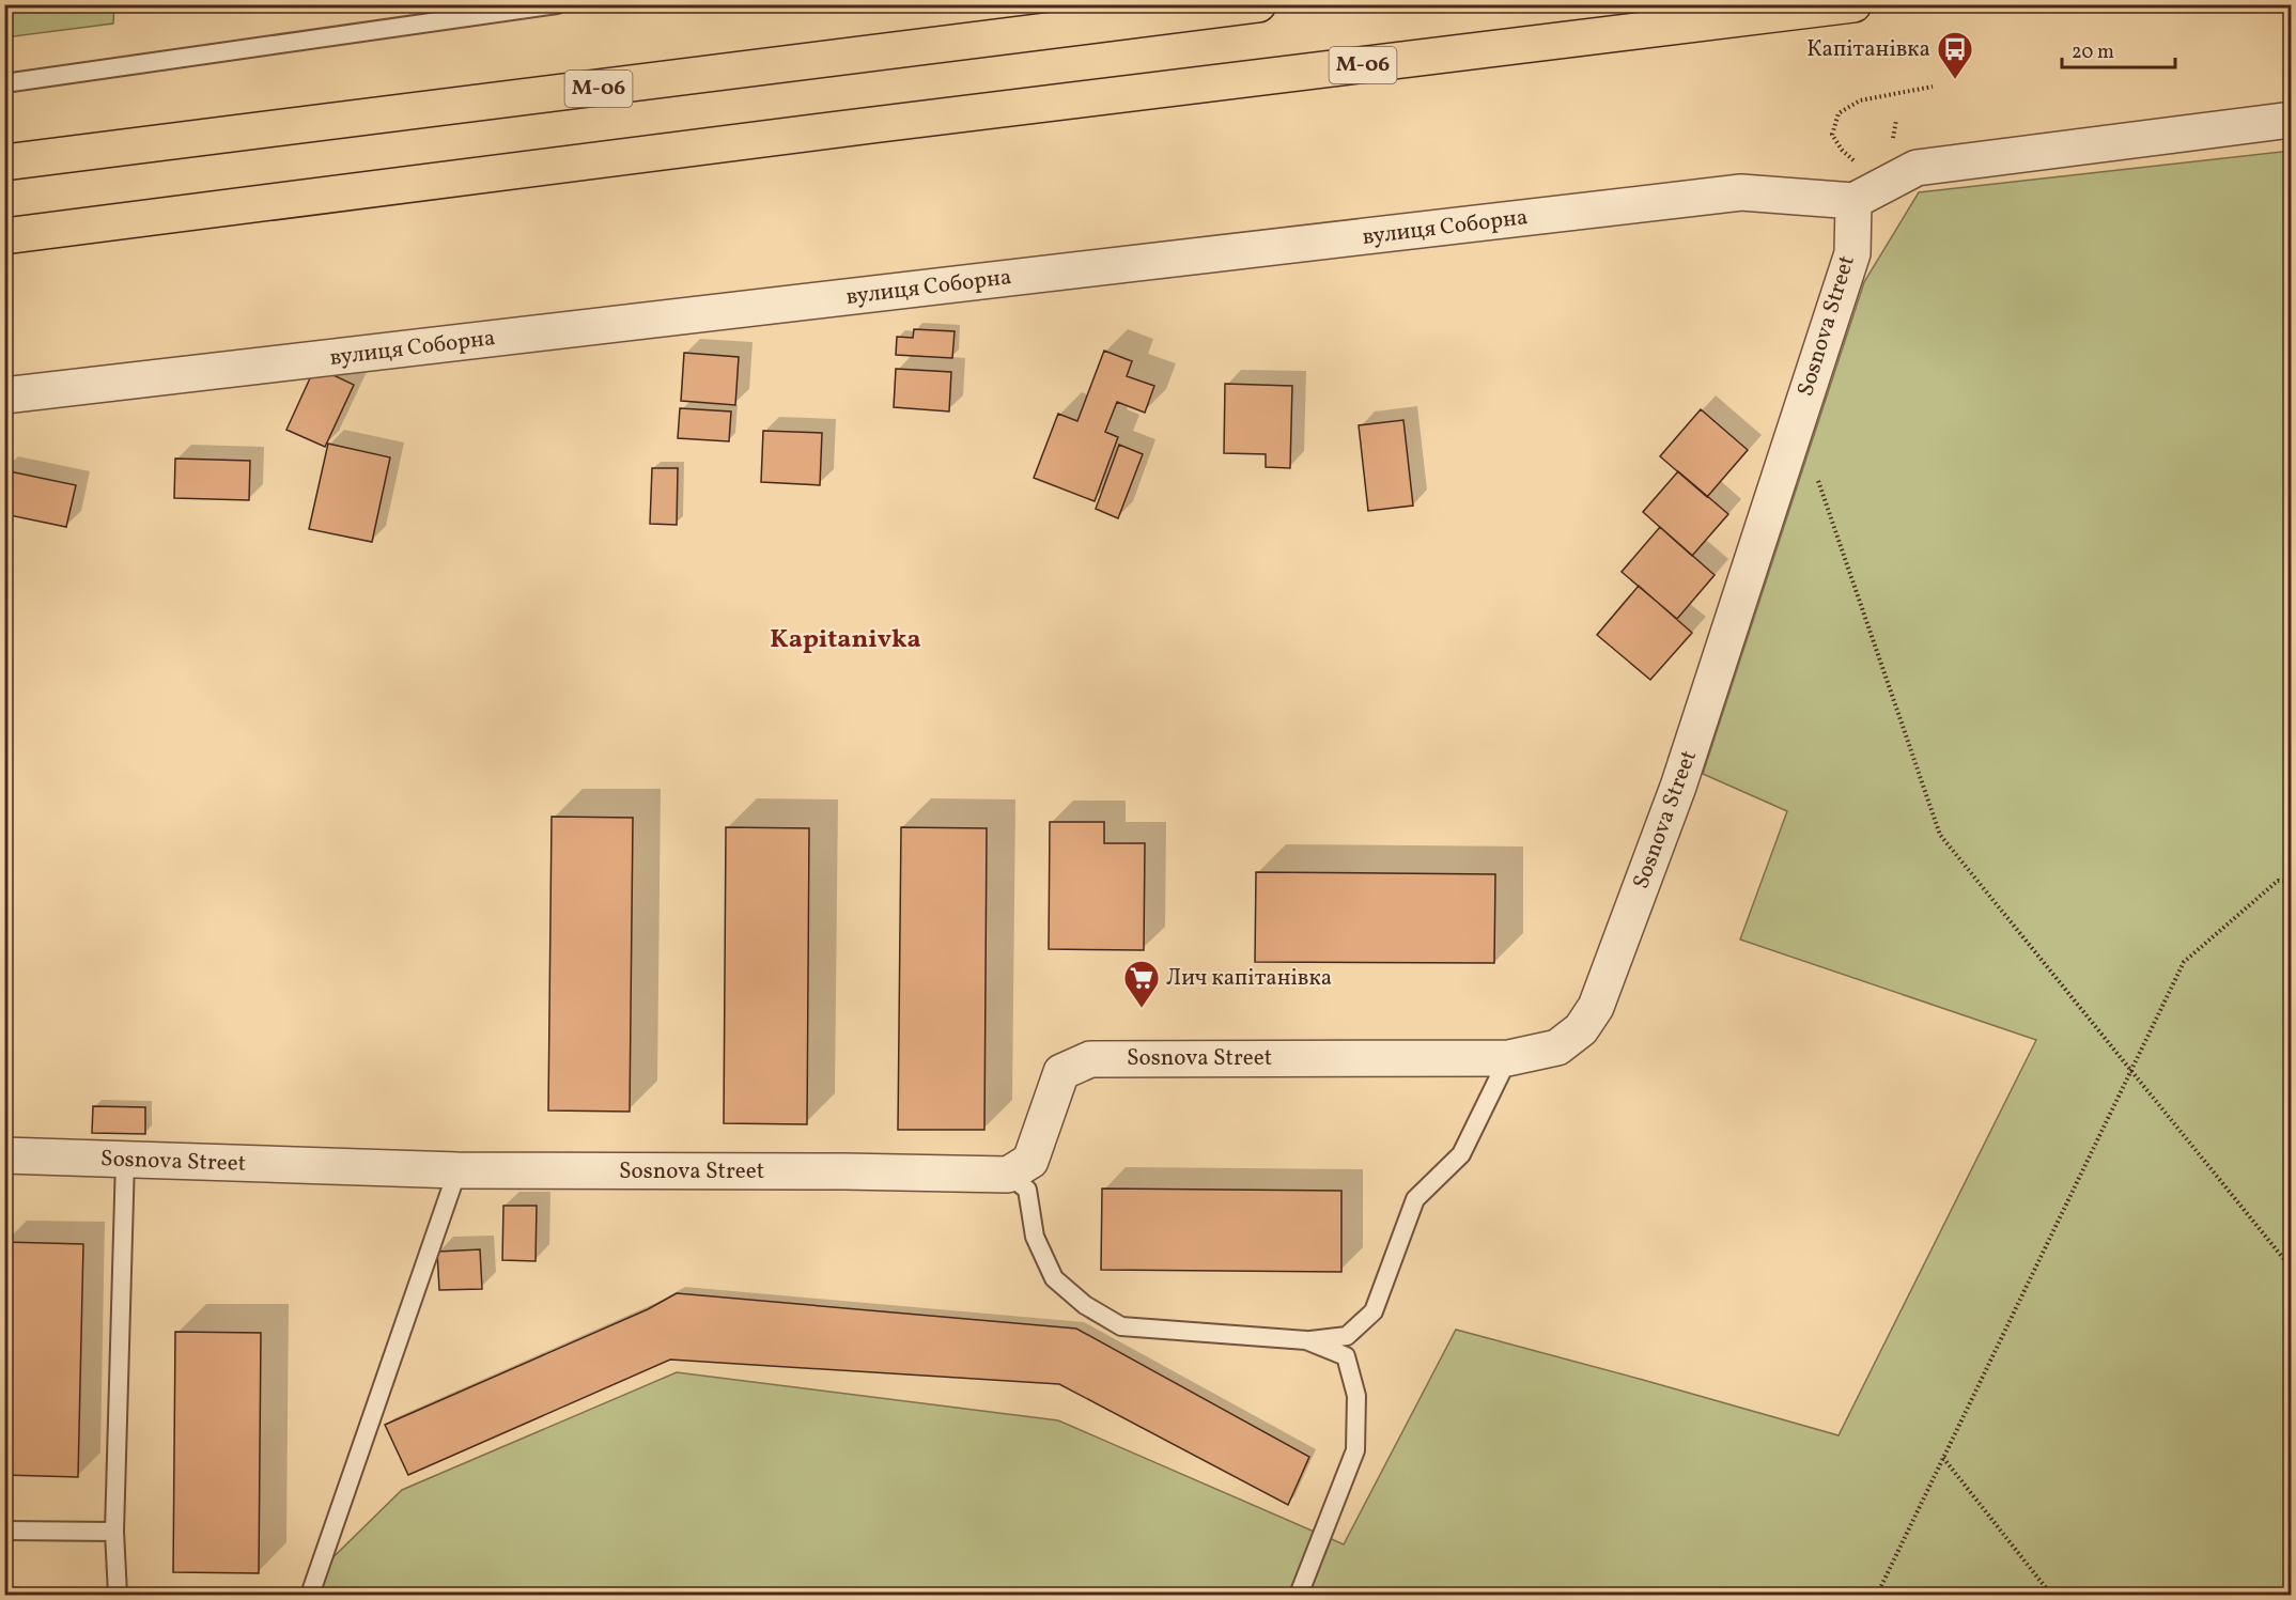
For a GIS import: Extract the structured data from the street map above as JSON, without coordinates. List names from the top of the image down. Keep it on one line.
{"streets":{"highway":["М-06"],"street":["вулиця Соборна","Sosnova Street"]},"crossings":[["вулиця Соборна","Sosnova Street"]],"districts":["Kapitanivka"],"places":{"bus stop":["Капітанівка"],"supermarket":["Лич капітанівка"]},"scale_bar":"20 m"}
